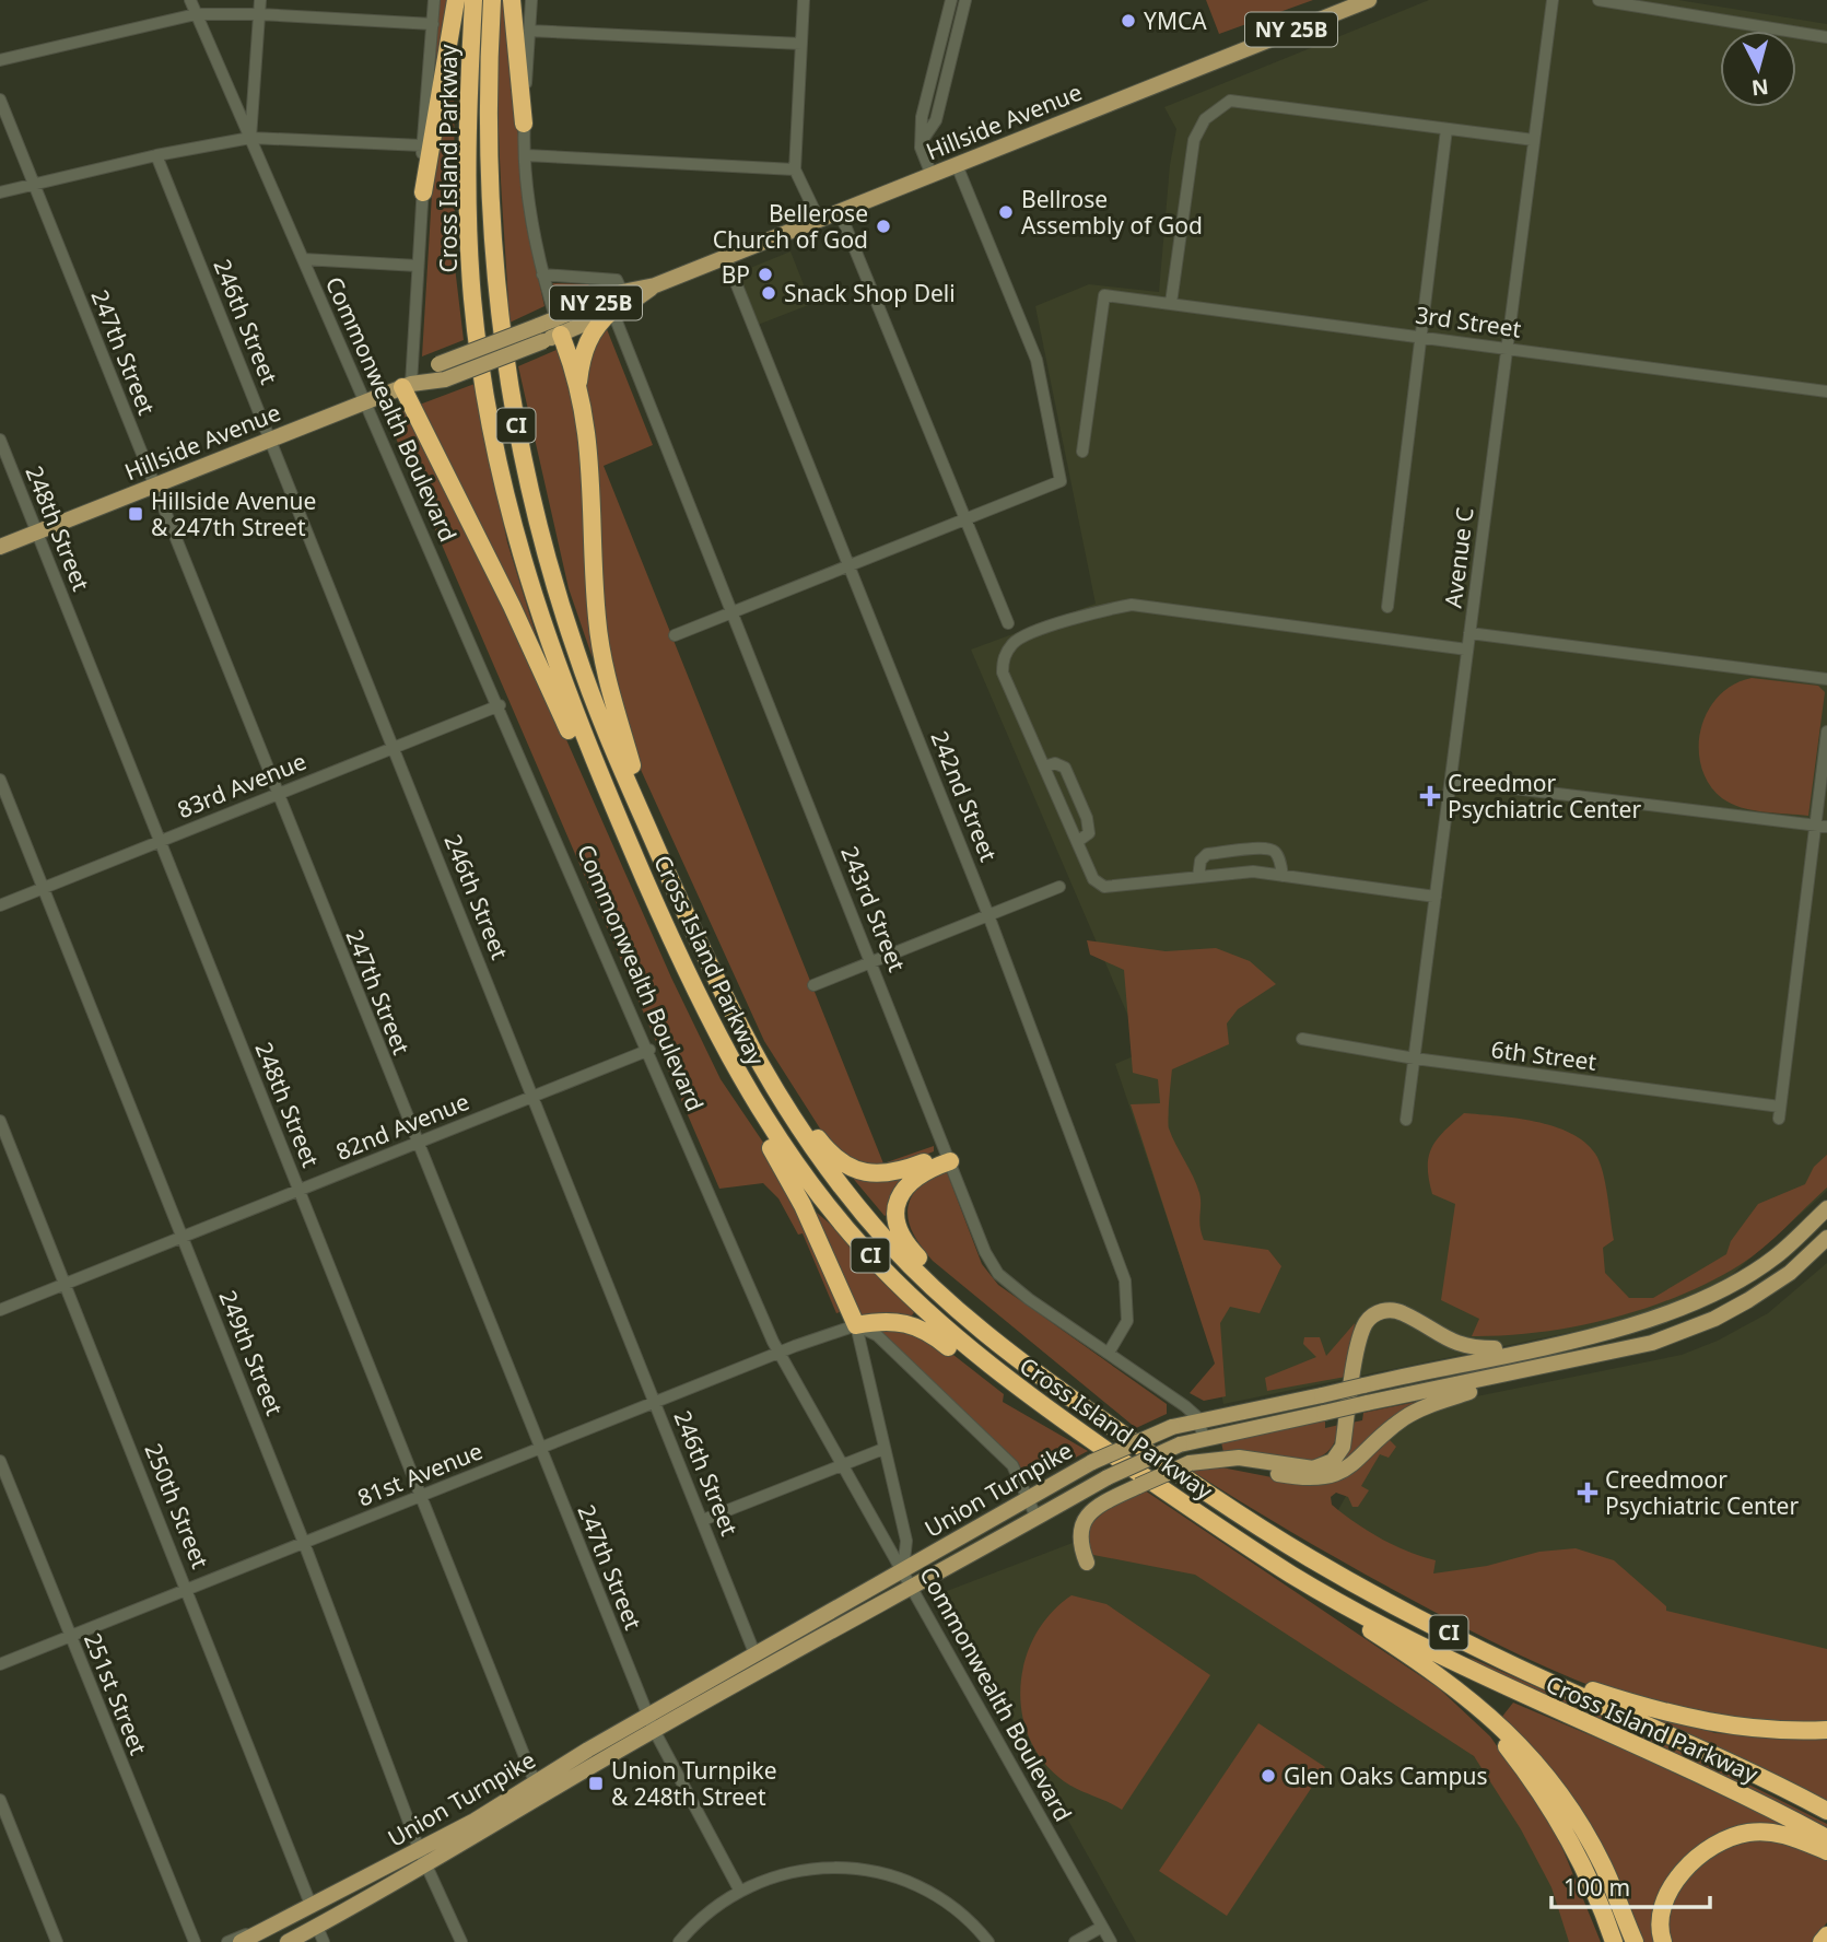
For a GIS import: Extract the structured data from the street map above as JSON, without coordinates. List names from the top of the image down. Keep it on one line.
{"streets":{"highway":["Cross Island Parkway","CI"],"main road":["NY 25B","Hillside Avenue","Union Turnpike"],"street":["246th Street","3rd Street","247th Street","Commonwealth Boulevard","248th Street","Avenue C","83rd Avenue","242nd Street","243rd Street","6th Street","82nd Avenue","249th Street","81st Avenue","250th Street","251st Street"]},"crossings":[["Hillside Avenue","Cross Island Parkway"],["Hillside Avenue","246th Street"],["Hillside Avenue","247th Street"],["Hillside Avenue","Commonwealth Boulevard"],["Hillside Avenue","248th Street"],["Hillside Avenue","242nd Street"],["Hillside Avenue","243rd Street"],["246th Street","83rd Avenue"],["246th Street","82nd Avenue"],["246th Street","81st Avenue"],["246th Street","Union Turnpike"],["3rd Street","Avenue C"],["247th Street","83rd Avenue"],["247th Street","82nd Avenue"],["247th Street","81st Avenue"],["247th Street","Union Turnpike"],["Commonwealth Boulevard","83rd Avenue"],["Commonwealth Boulevard","82nd Avenue"],["Commonwealth Boulevard","81st Avenue"],["Commonwealth Boulevard","Union Turnpike"],["248th Street","83rd Avenue"],["248th Street","82nd Avenue"],["248th Street","81st Avenue"],["248th Street","Union Turnpike"],["Avenue C","6th Street"],["83rd Avenue","249th Street"],["242nd Street","243rd Street"],["243rd Street","Union Turnpike"],["82nd Avenue","249th Street"],["82nd Avenue","250th Street"],["249th Street","81st Avenue"],["249th Street","Union Turnpike"],["81st Avenue","250th Street"],["81st Avenue","251st Street"],["Union Turnpike","250th Street"]],"places":{"other":["YMCA","Bellrose Assembly of God","Bellerose Church of God","BP","Snack Shop Deli","Glen Oaks Campus"],"transit":["Hillside Avenue & 247th Street","Union Turnpike & 248th Street"],"health":["Creedmor Psychiatric Center","Creedmoor Psychiatric Center"]},"scale_bar":"100 m","north":"bottom"}
